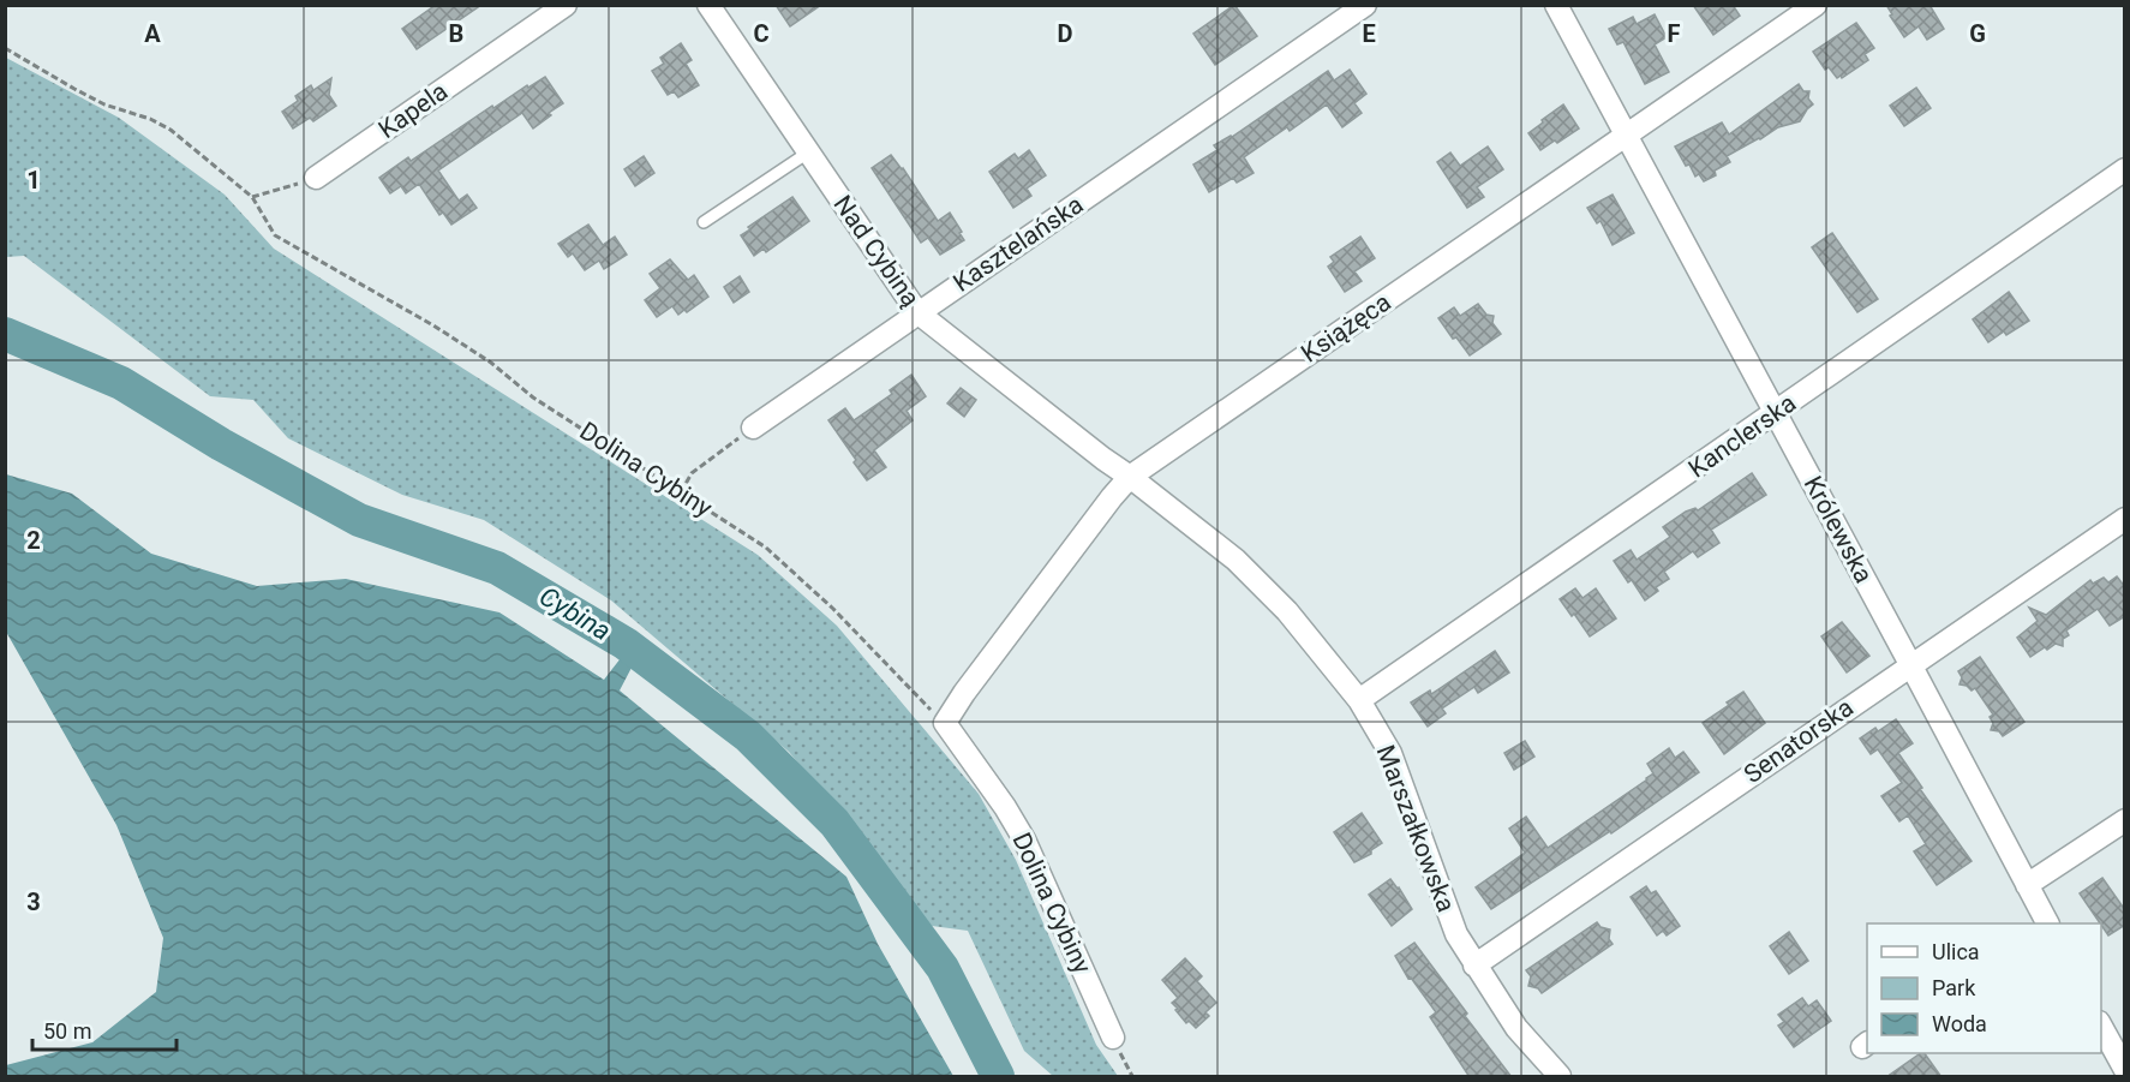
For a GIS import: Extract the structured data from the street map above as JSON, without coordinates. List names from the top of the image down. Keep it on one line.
{"streets":{"street":["Kapela","Kasztelańska","Nad Cybiną","Książęca","Kanclerska","Dolina Cybiny","Królewska","Senatorska","Marszałkowska"]},"crossings":[["Kasztelańska","Nad Cybiną"],["Nad Cybiną","Książęca"],["Nad Cybiną","Marszałkowska"],["Książęca","Dolina Cybiny"],["Książęca","Królewska"],["Książęca","Marszałkowska"],["Kanclerska","Królewska"],["Kanclerska","Marszałkowska"],["Królewska","Senatorska"],["Senatorska","Marszałkowska"]],"water":["Cybina"],"legend":["Ulica","Park","Woda"],"scale_bar":"50 m","grid":{"columns":["A","B","C","D","E","F","G"],"rows":["1","2","3"]}}
